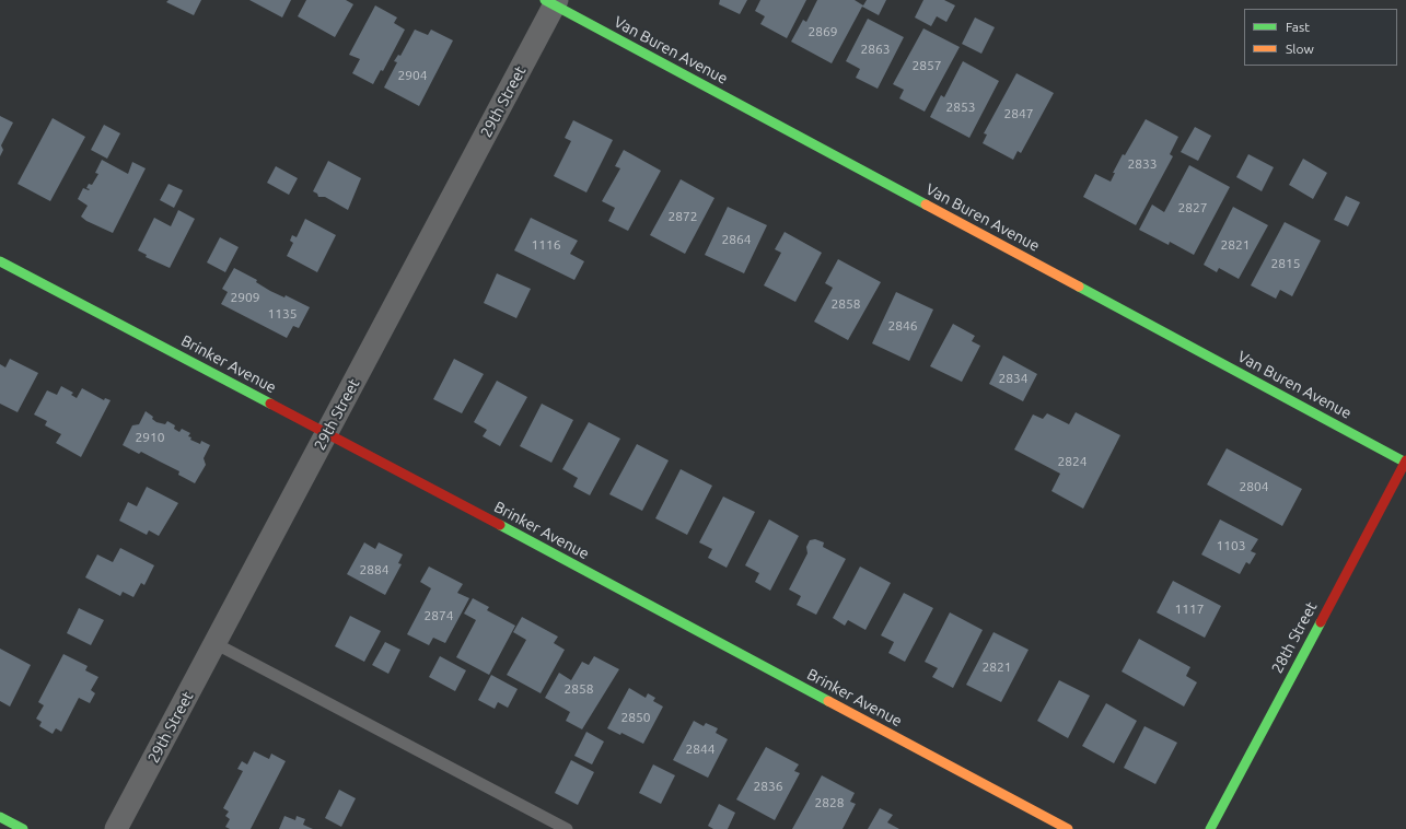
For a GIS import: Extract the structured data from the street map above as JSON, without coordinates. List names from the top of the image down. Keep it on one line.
{"streets":{"street":["Van Buren Avenue","29th Street","Brinker Avenue","28th Street"]},"crossings":[["Van Buren Avenue","29th Street"],["Van Buren Avenue","28th Street"],["29th Street","Brinker Avenue"]],"house_numbers":["2869","2863","2857","2904","2853","2847","2833","2827","2872","2864","1116","2821","2815","2909","2858","1135","2846","2834","2910","2824","2804","1103","2884","1117","2874","2821","2858","2850","2844","2836","2828"],"legend":["Fast","Slow"]}
